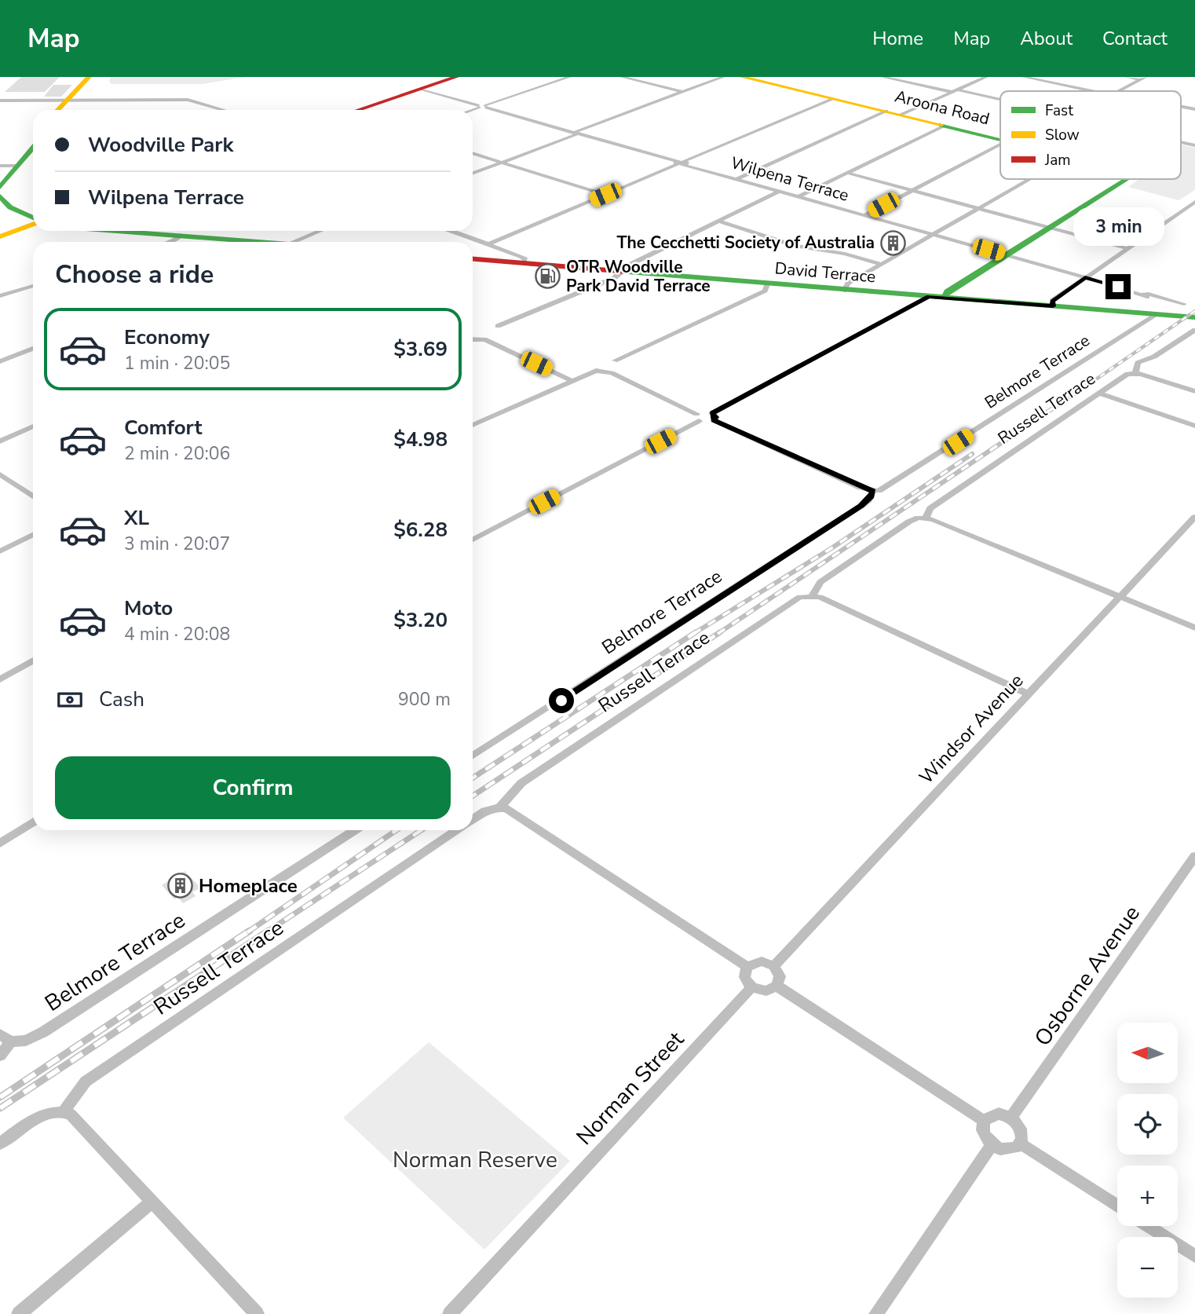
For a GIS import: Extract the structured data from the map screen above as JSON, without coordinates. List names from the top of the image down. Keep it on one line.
{"streets":{"main road":["Aroona Road","David Terrace"],"street":["Wilpena Terrace","Belmore Terrace","Russell Terrace","Windsor Avenue","Osborne Avenue","Norman Street"]},"crossings":[["Wilpena Terrace","David Terrace"],["David Terrace","Belmore Terrace"],["Windsor Avenue","Norman Street"]],"parks":["Norman Reserve"],"places":{"building":["The Cecchetti Society of Australia","Homeplace"],"fuel station":["OTR Woodville Park David Terrace"]},"legend":["Fast","Slow","Jam"],"north":"left","page":{"header":"Map","nav":["Home","Map","About","Contact"],"banner":["Woodville Park","Wilpena Terrace"],"bubble":"3 min","heading":"Choose a ride","list":[{"name":"Economy","note":"1 min · 20:05","value":"$3.69"},{"name":"Comfort","note":"2 min · 20:06","value":"$4.98"},{"name":"XL","note":"3 min · 20:07","value":"$6.28"},{"name":"Moto","note":"4 min · 20:08","value":"$3.20"}],"pay":["Cash","900 m"],"buttons":"Confirm","map_buttons":["+","−"]}}
